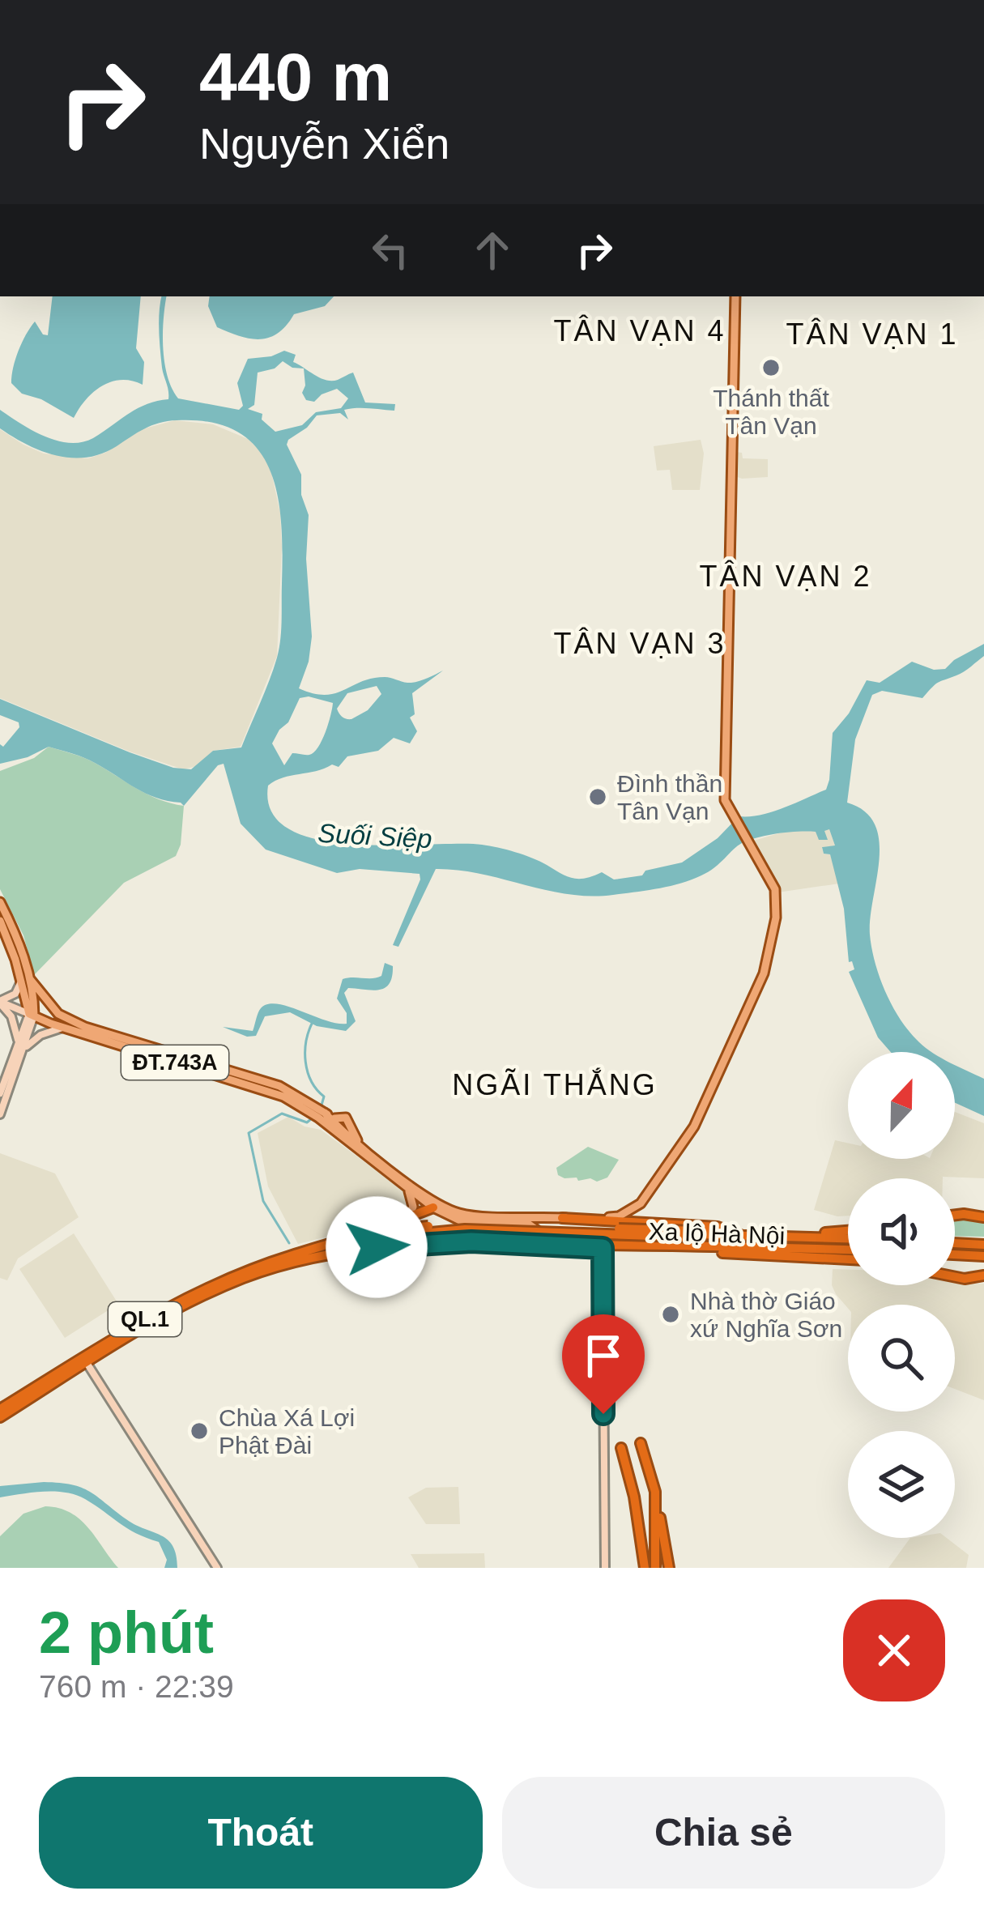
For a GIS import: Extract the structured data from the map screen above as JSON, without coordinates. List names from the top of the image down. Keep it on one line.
{"streets":{"highway":["Xa lộ Hà Nội","QL.1"],"main road":["ĐT.743A"]},"crossings":[["ĐT.743A","Xa lộ Hà Nội"],["ĐT.743A","QL.1"],["Xa lộ Hà Nội","QL.1"]],"districts":["TÂN VẠN 4","TÂN VẠN 1","TÂN VẠN 2","TÂN VẠN 3","NGÃI THẮNG"],"water":["Suối Siệp"],"places":["Thánh thất Tân Vạn","Đình thần Tân Vạn","Nhà thờ Giáo xứ Nghĩa Sơn","Chùa Xá Lợi Phật Đài"],"north":"top","page":{"turn":["440 m","Nguyễn Xiển"],"heading":["2 phút","760 m · 22:39"],"buttons":["Thoát","Chia sẻ"]}}
